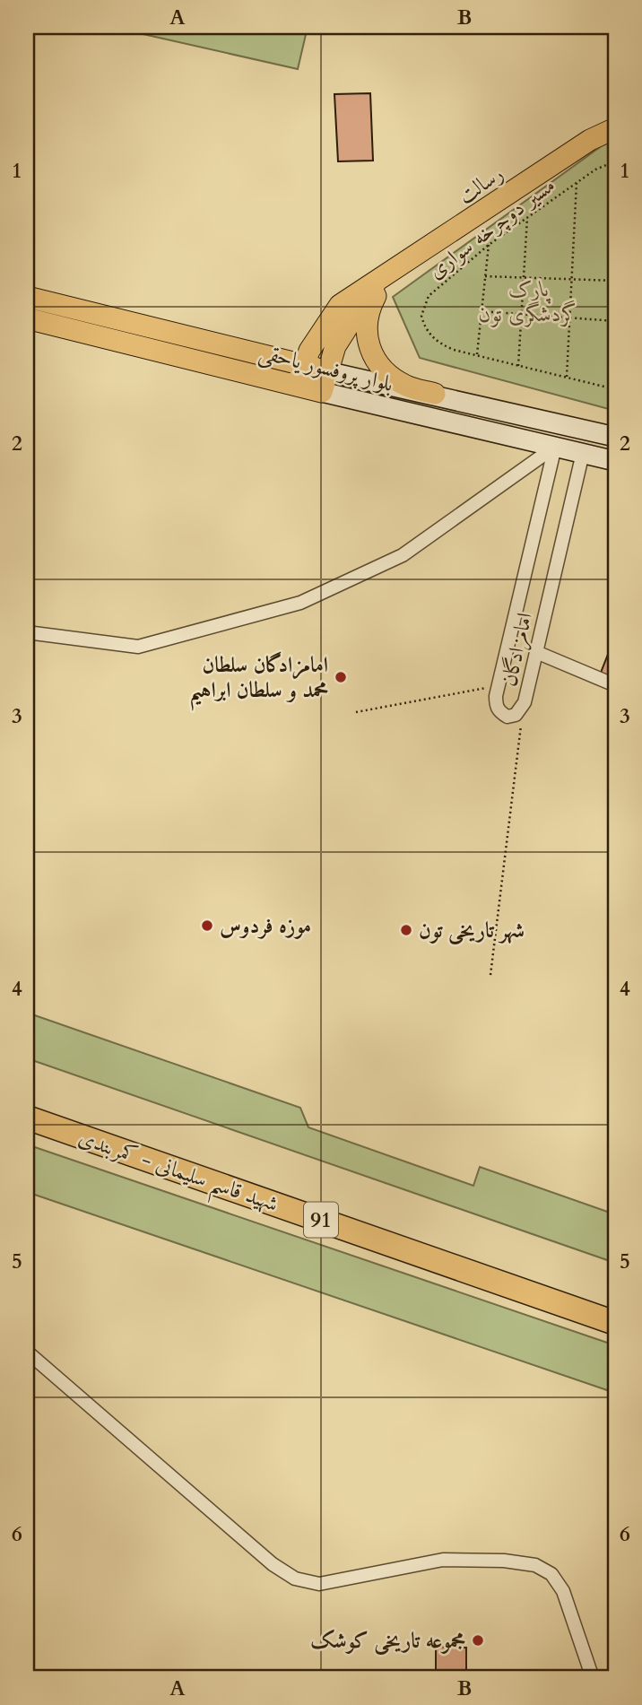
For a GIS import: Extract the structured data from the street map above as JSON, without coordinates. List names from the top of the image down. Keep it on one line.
{"streets":{"highway":["شهید قاسم سلیمانی - کمربندی","91"],"main road":["رسالت","بلوار پروفسور یاحقی"],"street":["امامزادگان"],"path":["مسیر دوچرخه سواری"]},"crossings":[["رسالت","بلوار پروفسور یاحقی"],["بلوار پروفسور یاحقی","امامزادگان"]],"parks":["پارک گردشگری تون"],"places":["امامزادگان سلطان محمد و سلطان ابراهیم","موزه فردوس","شهر تاریخی تون","مجموعه تاریخی کوشک"],"grid":{"columns":["A","B"],"rows":["1","2","3","4","5","6"]}}
